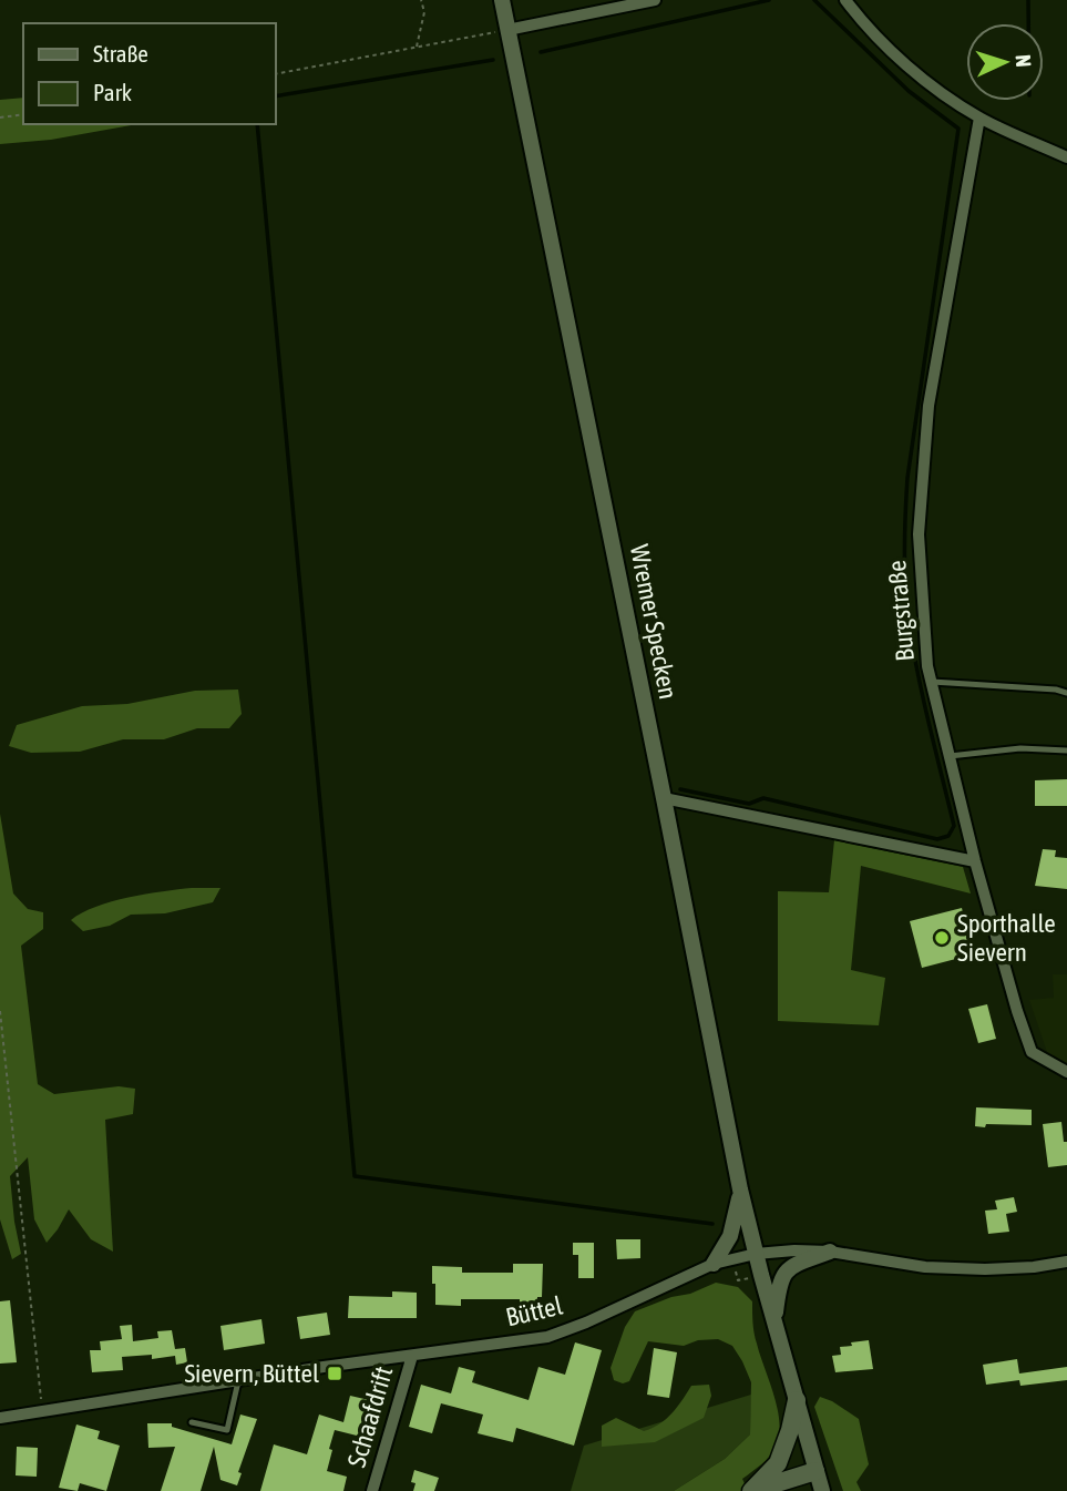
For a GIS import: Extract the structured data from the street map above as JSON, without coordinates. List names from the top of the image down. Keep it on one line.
{"streets":{"street":["Burgstraße","Wremer Specken","Büttel","Schaafdrift"]},"crossings":[["Wremer Specken","Büttel"],["Büttel","Schaafdrift"]],"places":{"other":["Sporthalle Sievern"],"transit":["Sievern, Büttel"]},"legend":["Straße","Park"],"north":"right"}
